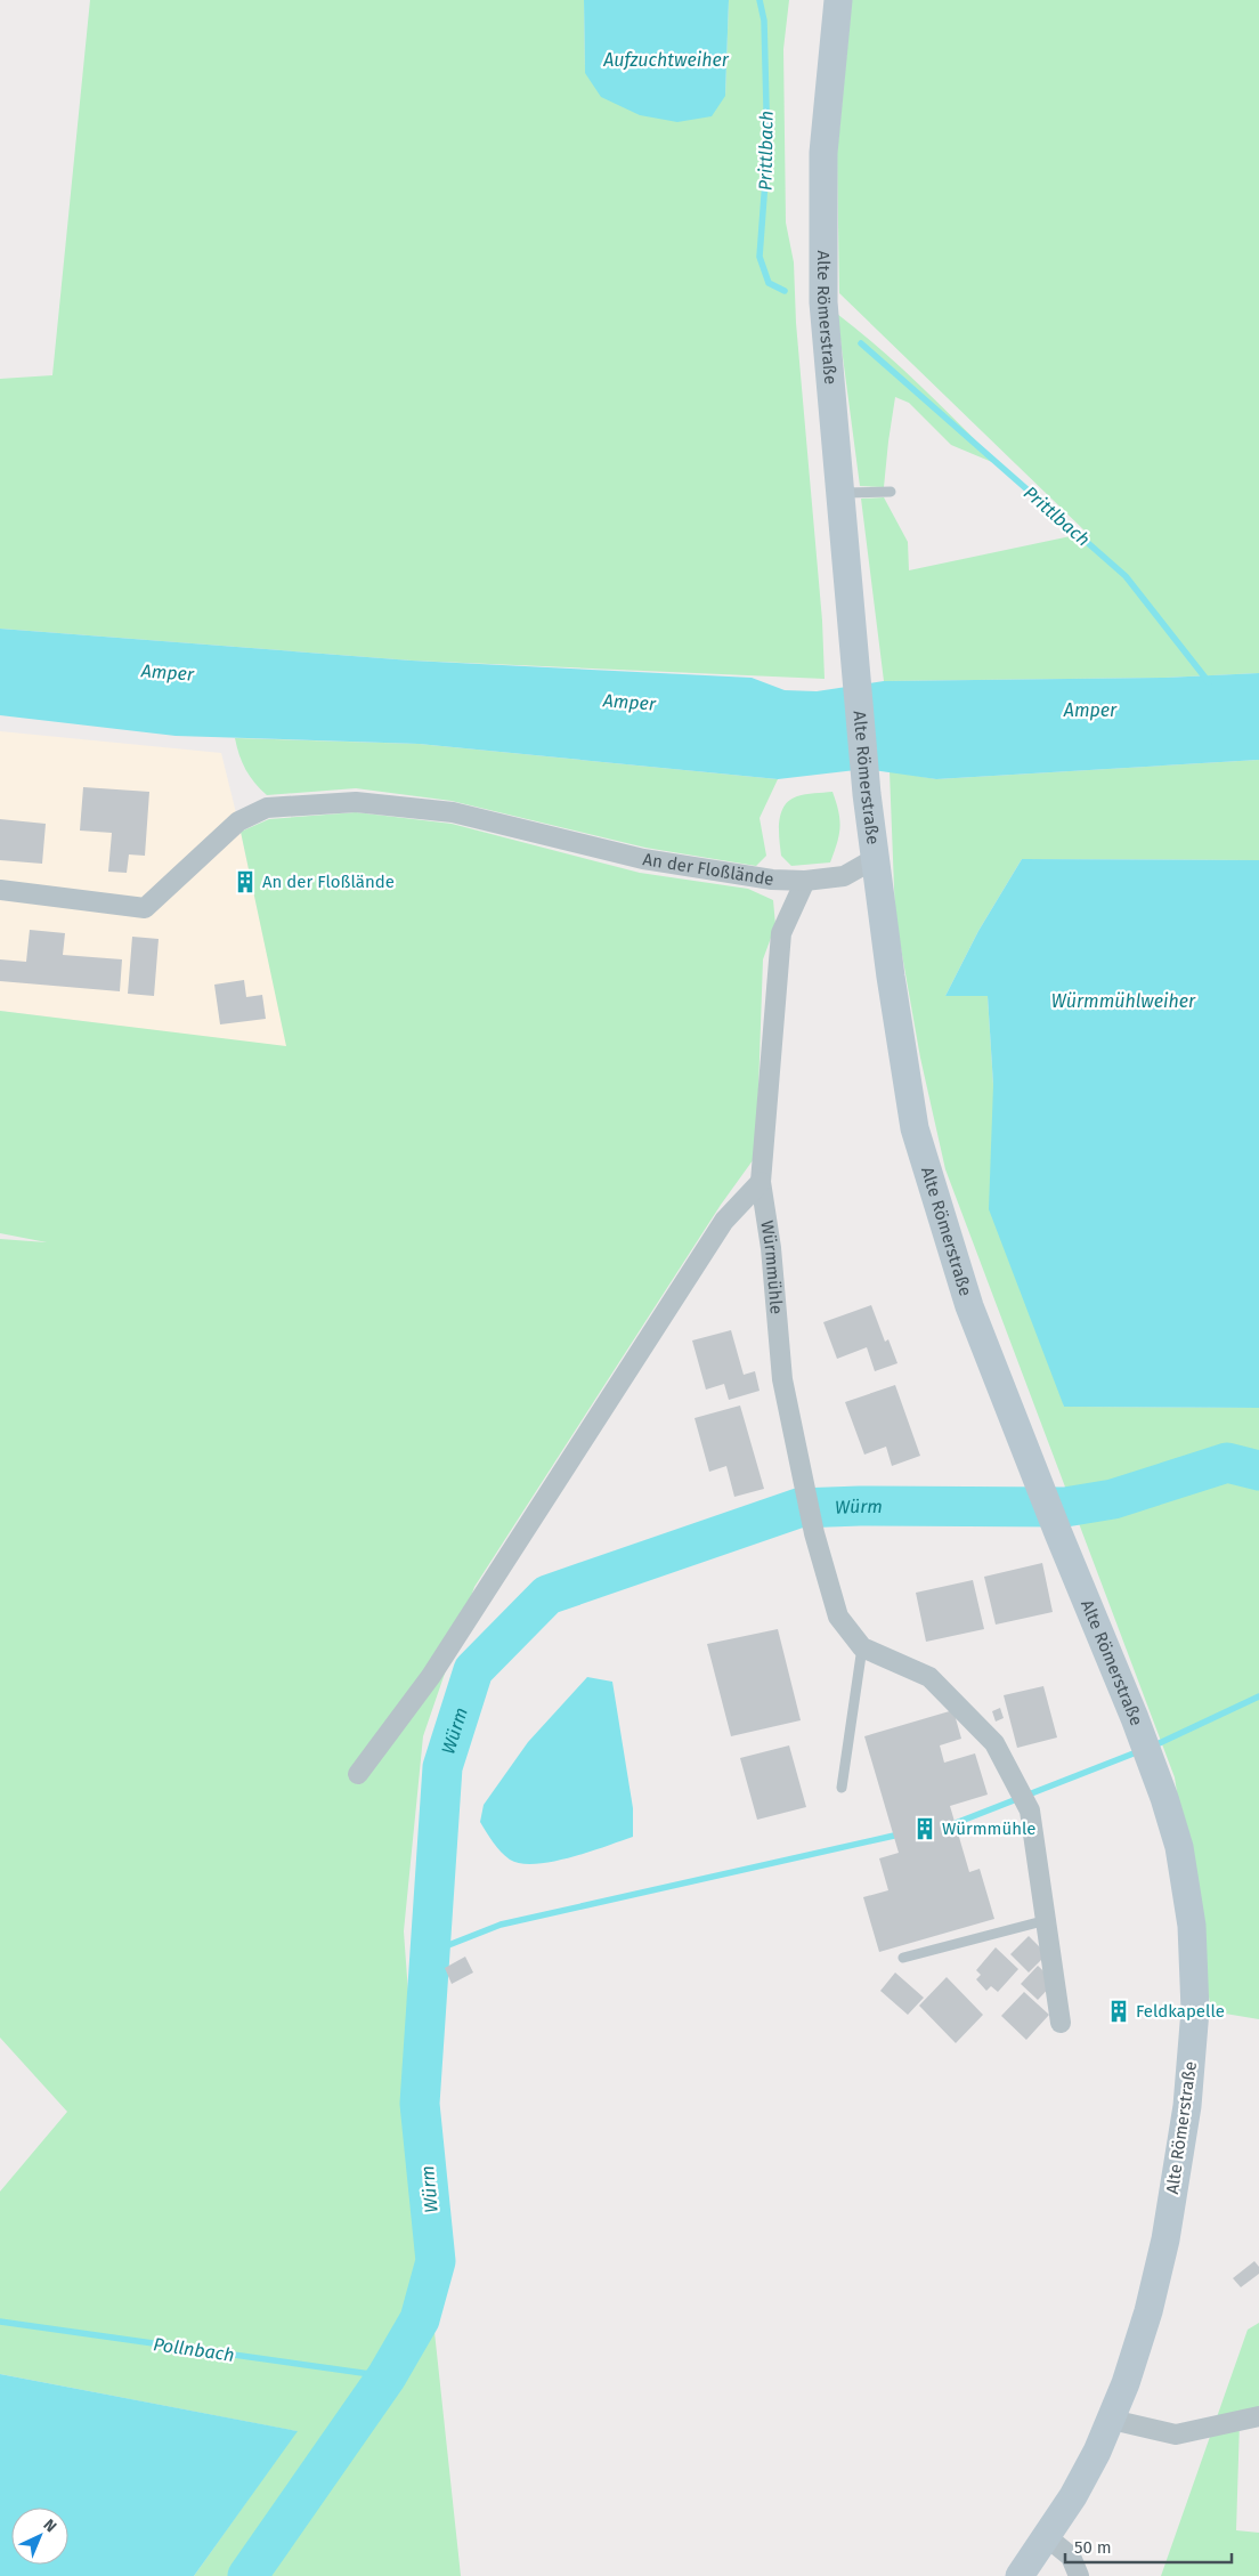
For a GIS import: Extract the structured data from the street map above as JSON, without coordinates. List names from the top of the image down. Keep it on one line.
{"streets":{"main road":["Alte Römerstraße"],"street":["An der Floßlände","Würmmühle"]},"crossings":[["Alte Römerstraße","An der Floßlände"],["An der Floßlände","Würmmühle"]],"water":["Aufzuchtweiher","Prittlbach","Amper","Würmmühlweiher","Würm","Pollnbach"],"places":{"building":["An der Floßlände","Würmmühle","Feldkapelle"]},"scale_bar":"50 m","north":"top right"}
